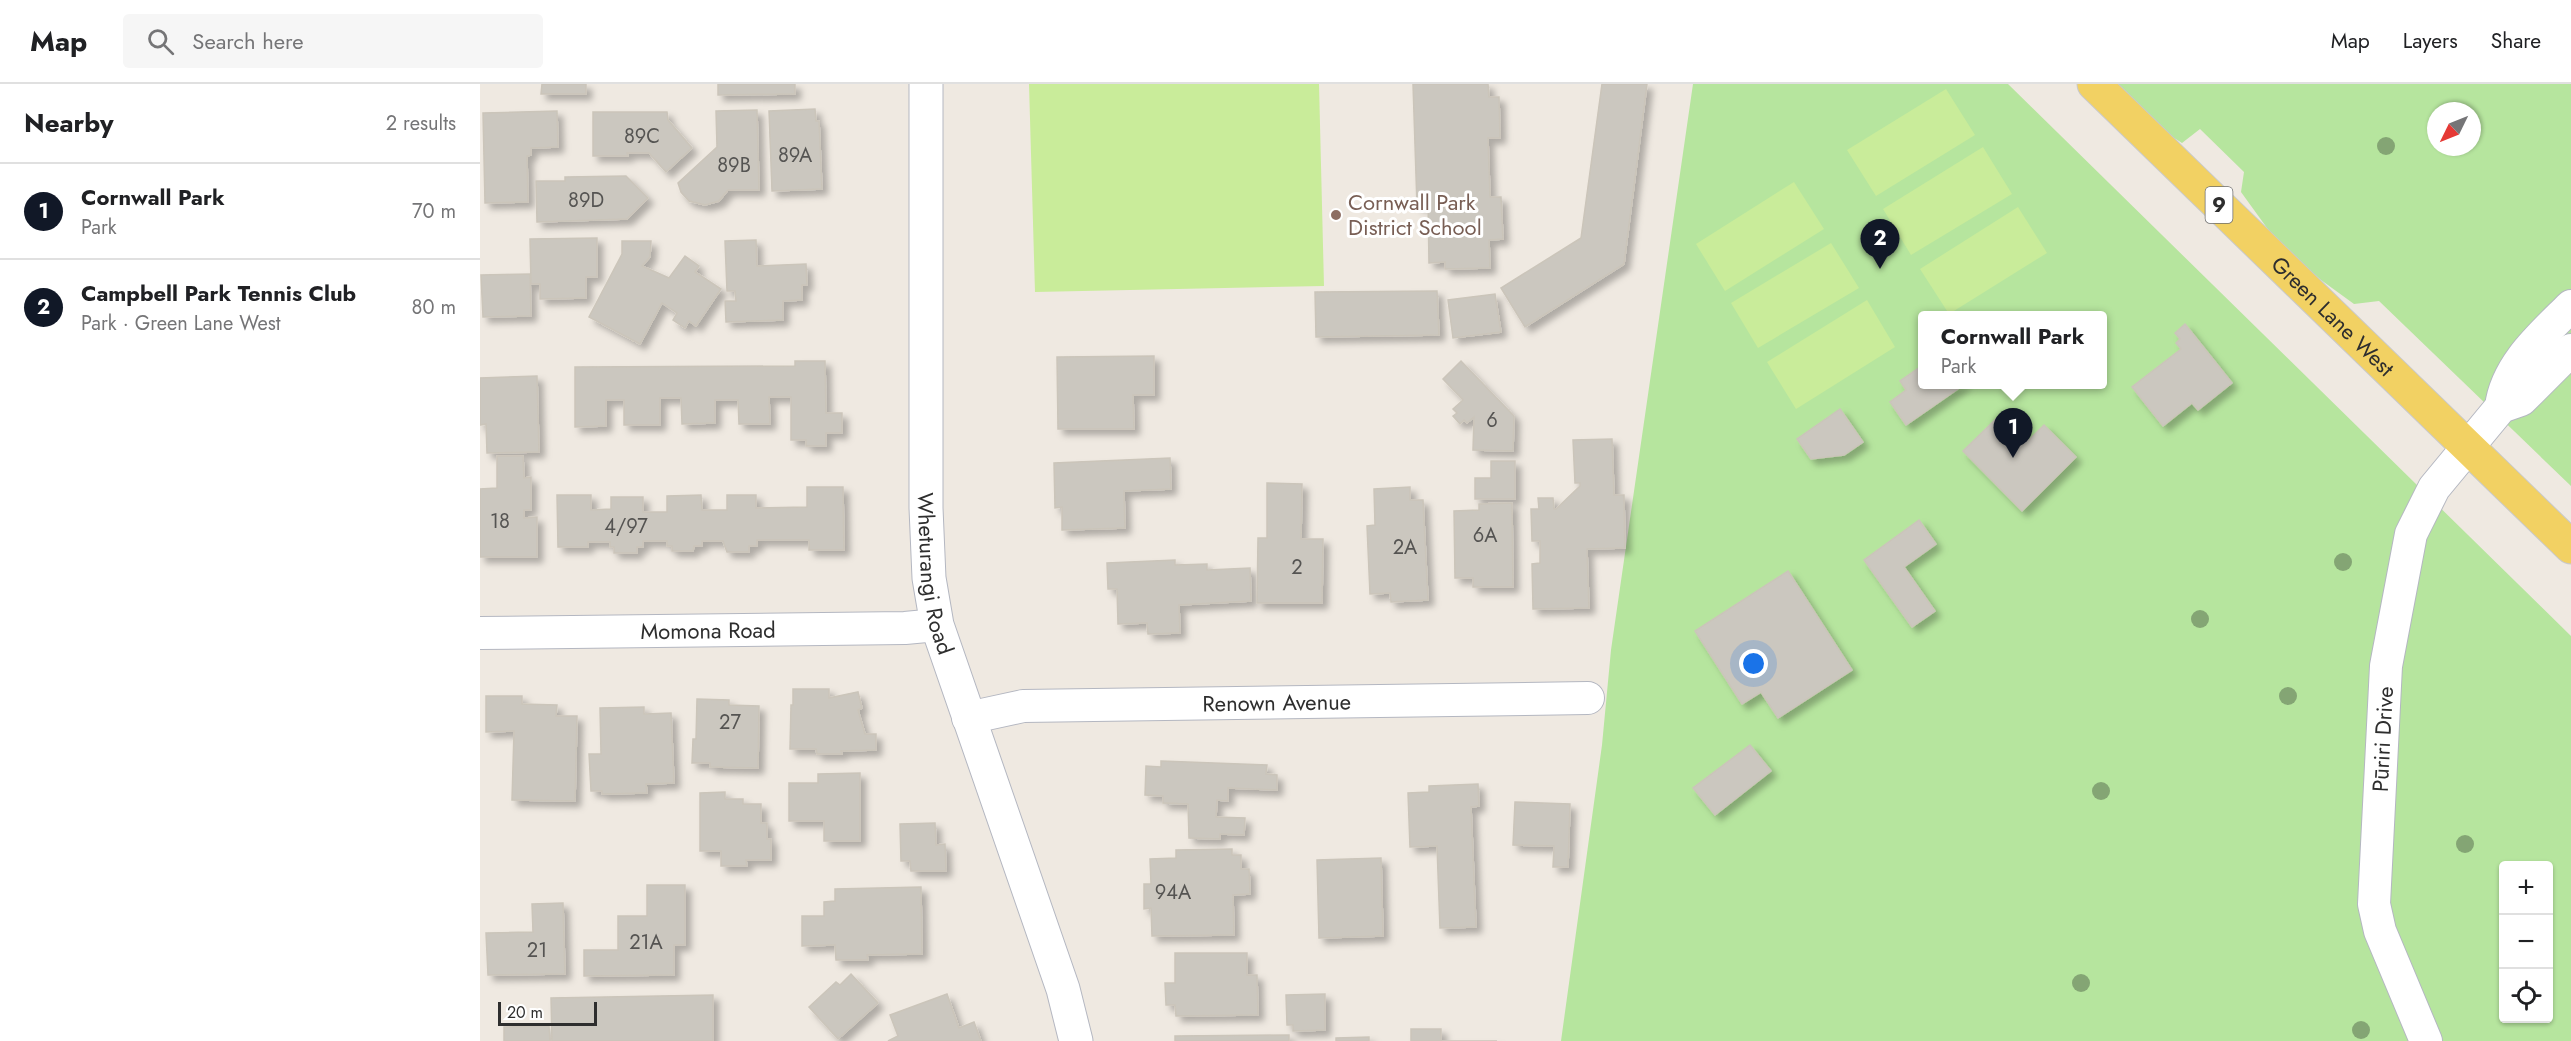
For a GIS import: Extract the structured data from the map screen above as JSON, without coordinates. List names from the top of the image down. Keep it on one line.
{"streets":{"main road":["9","Green Lane West"],"street":["Wheturangi Road","Momona Road","Renown Avenue","Pūriri Drive"]},"crossings":[["Green Lane West","Pūriri Drive"],["Wheturangi Road","Momona Road"],["Wheturangi Road","Renown Avenue"]],"places":["Cornwall Park District School"],"house_numbers":["89C","89A","89B","89D","6","18","4/97","6A","2A","2","27","94A","21A","21"],"scale_bar":"20 m","north":"bottom left","page":{"header":"Map","search":"Search here","nav":["Map","Layers","Share"],"heading":["Nearby","2 results"],"list":[{"mark":"1","name":"Cornwall Park","note":"Park","value":"70 m"},{"mark":"2","name":"Campbell Park Tennis Club","note":"Park · Green Lane West","value":"80 m"}],"pins":["2","1"],"popup":["Cornwall Park","Park"],"map_buttons":["+","−"],"scale":"20 m"}}
